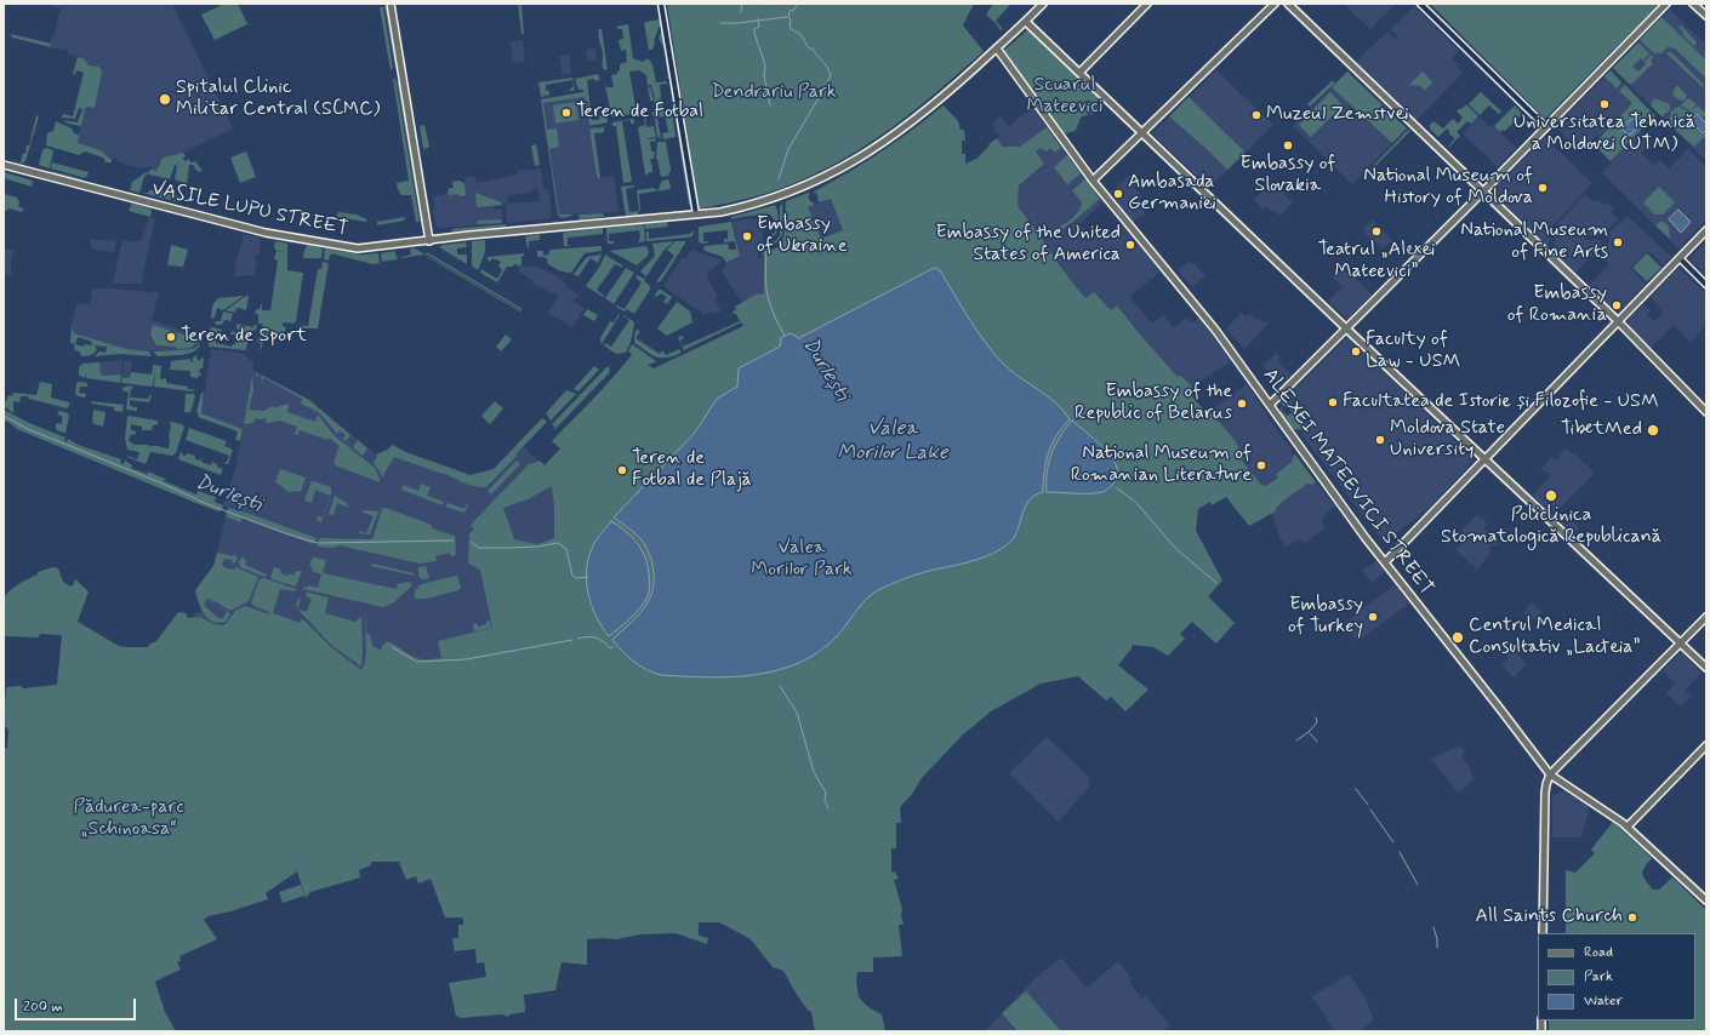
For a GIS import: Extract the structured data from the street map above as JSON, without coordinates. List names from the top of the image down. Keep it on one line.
{"streets":{"main road":["VASILE LUPU STREET","ALEXEI MATEEVICI STREET"]},"crossings":[["VASILE LUPU STREET","ALEXEI MATEEVICI STREET"]],"water":["Durlești","Valea Morilor Lake"],"parks":["Scuarul Mateevici","Dendrariu Park","Valea Morilor Park","Pădurea-parc „Schinoasa“"],"places":["Spitalul Clinic Militar Central (SCMC)","Universitatea Tehnică a Moldovei (UTM)","Teren de Fotbal","Muzeul Zemstvei","Embassy of Slovakia","National Museum of History of Moldova","Ambasada Germaniei","Teatrul „Alexei Mateevici”","Embassy of Ukraine","National Museum of Fine Arts","Embassy of the United States of America","Embassy of Romania","Teren de Sport","Faculty of Law - USM","Facultatea de Istorie și Filozofie - USM","Embassy of the Republic of Belarus","TibetMed","Moldova State University","National Museum of Romanian Literature","Teren de Fotbal de Plajă","Policlinica Stomatologică Republicană","Embassy of Turkey","Centrul Medical Consultativ „Lacteia”","All Saints Church"],"legend":["Road","Park","Water"],"scale_bar":"200 m"}
